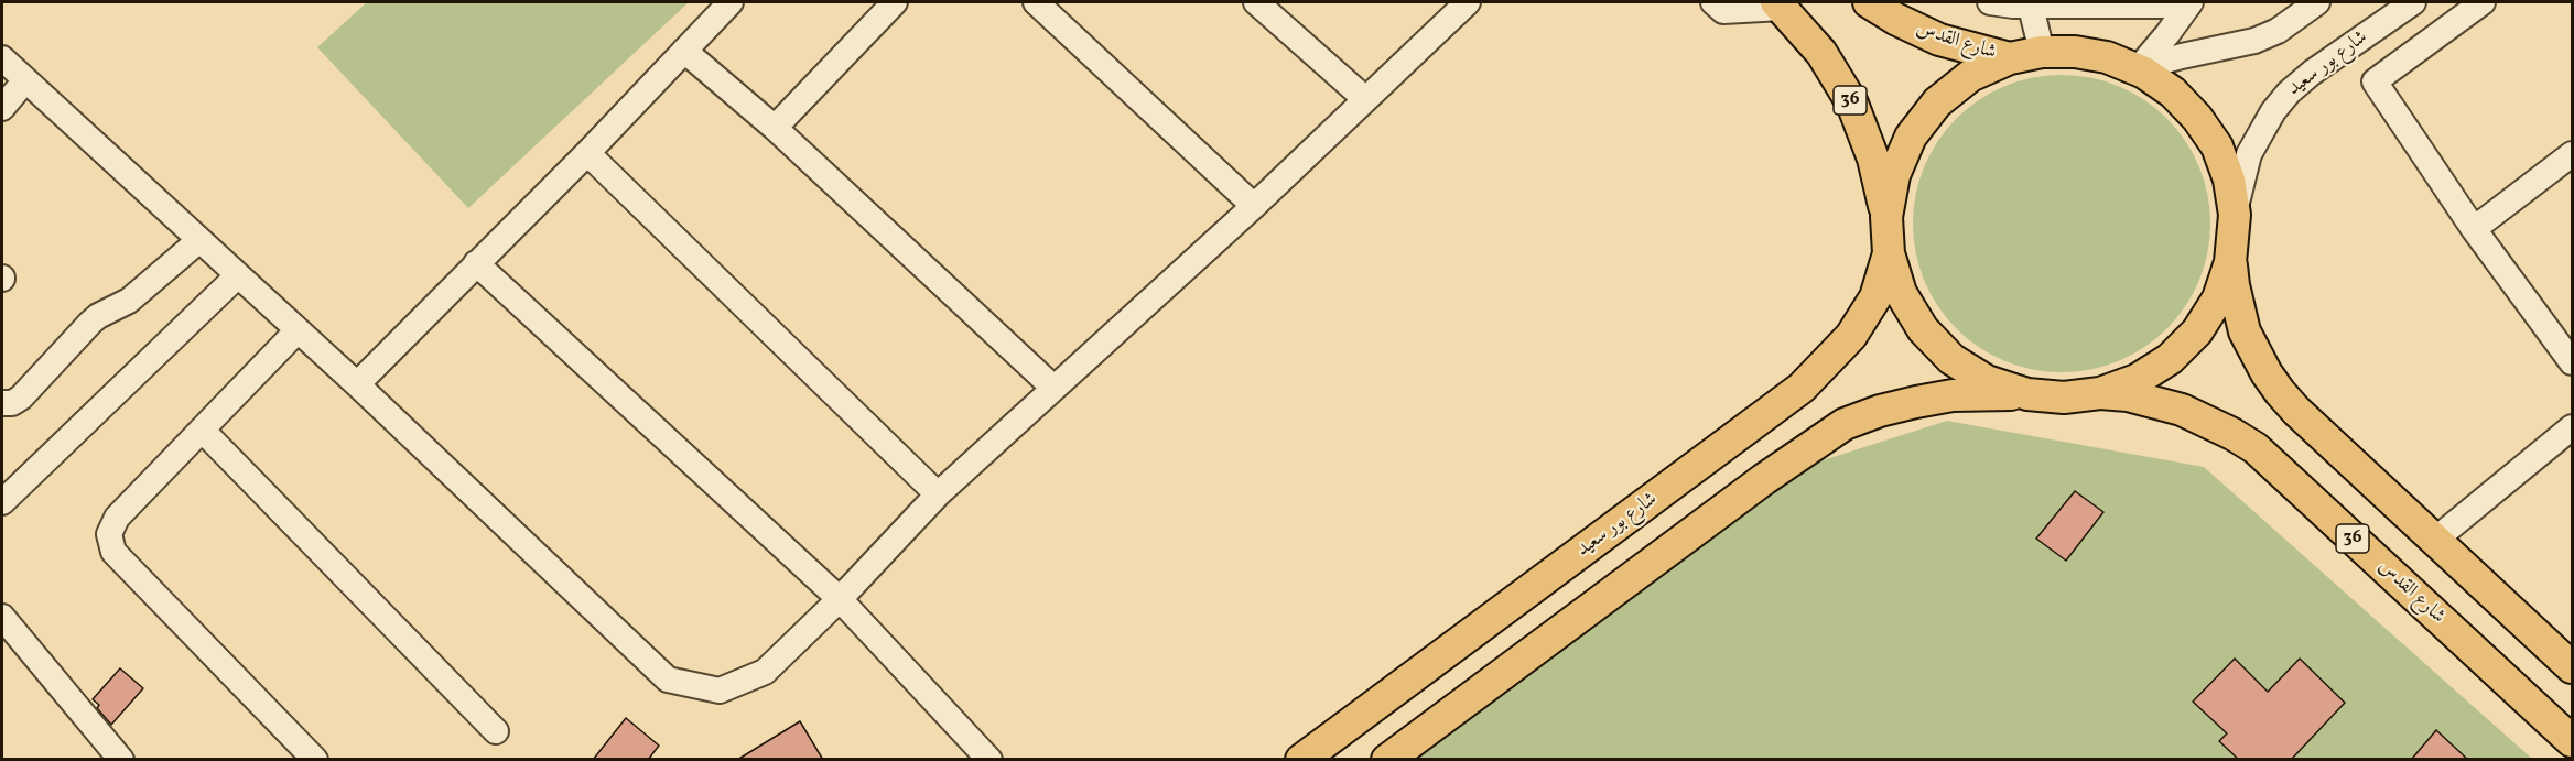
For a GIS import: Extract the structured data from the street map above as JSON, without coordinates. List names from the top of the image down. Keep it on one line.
{"streets":{"main road":["شارع القدس","شارع بور سعيد","36"]}}
